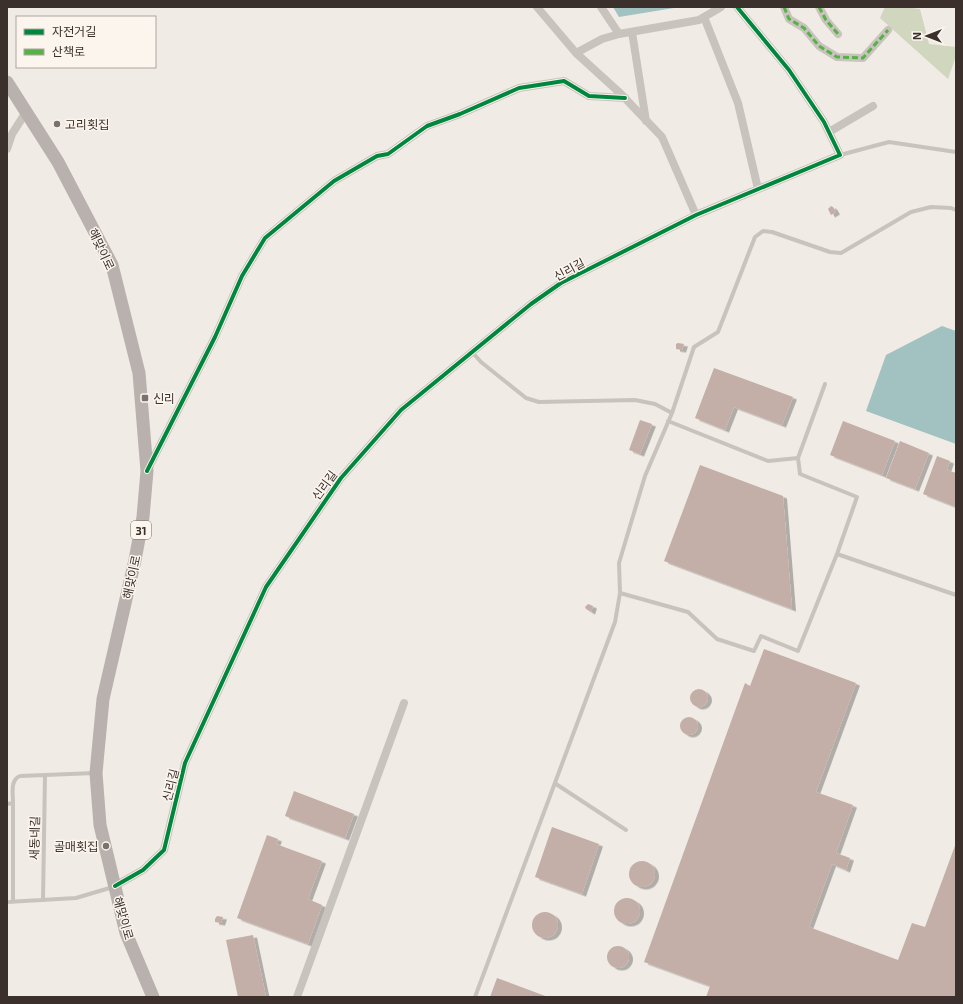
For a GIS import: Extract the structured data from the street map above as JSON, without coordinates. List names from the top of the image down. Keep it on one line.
{"streets":{"main road":["해맞이로","31"],"street":["신리길"],"lane":["새동네길"]},"crossings":[["해맞이로","신리길"],["해맞이로","새동네길"]],"places":{"other":["고리횟집","골매횟집"],"transit":["신리"]},"legend":["자전거길","산책로"],"north":"left"}
